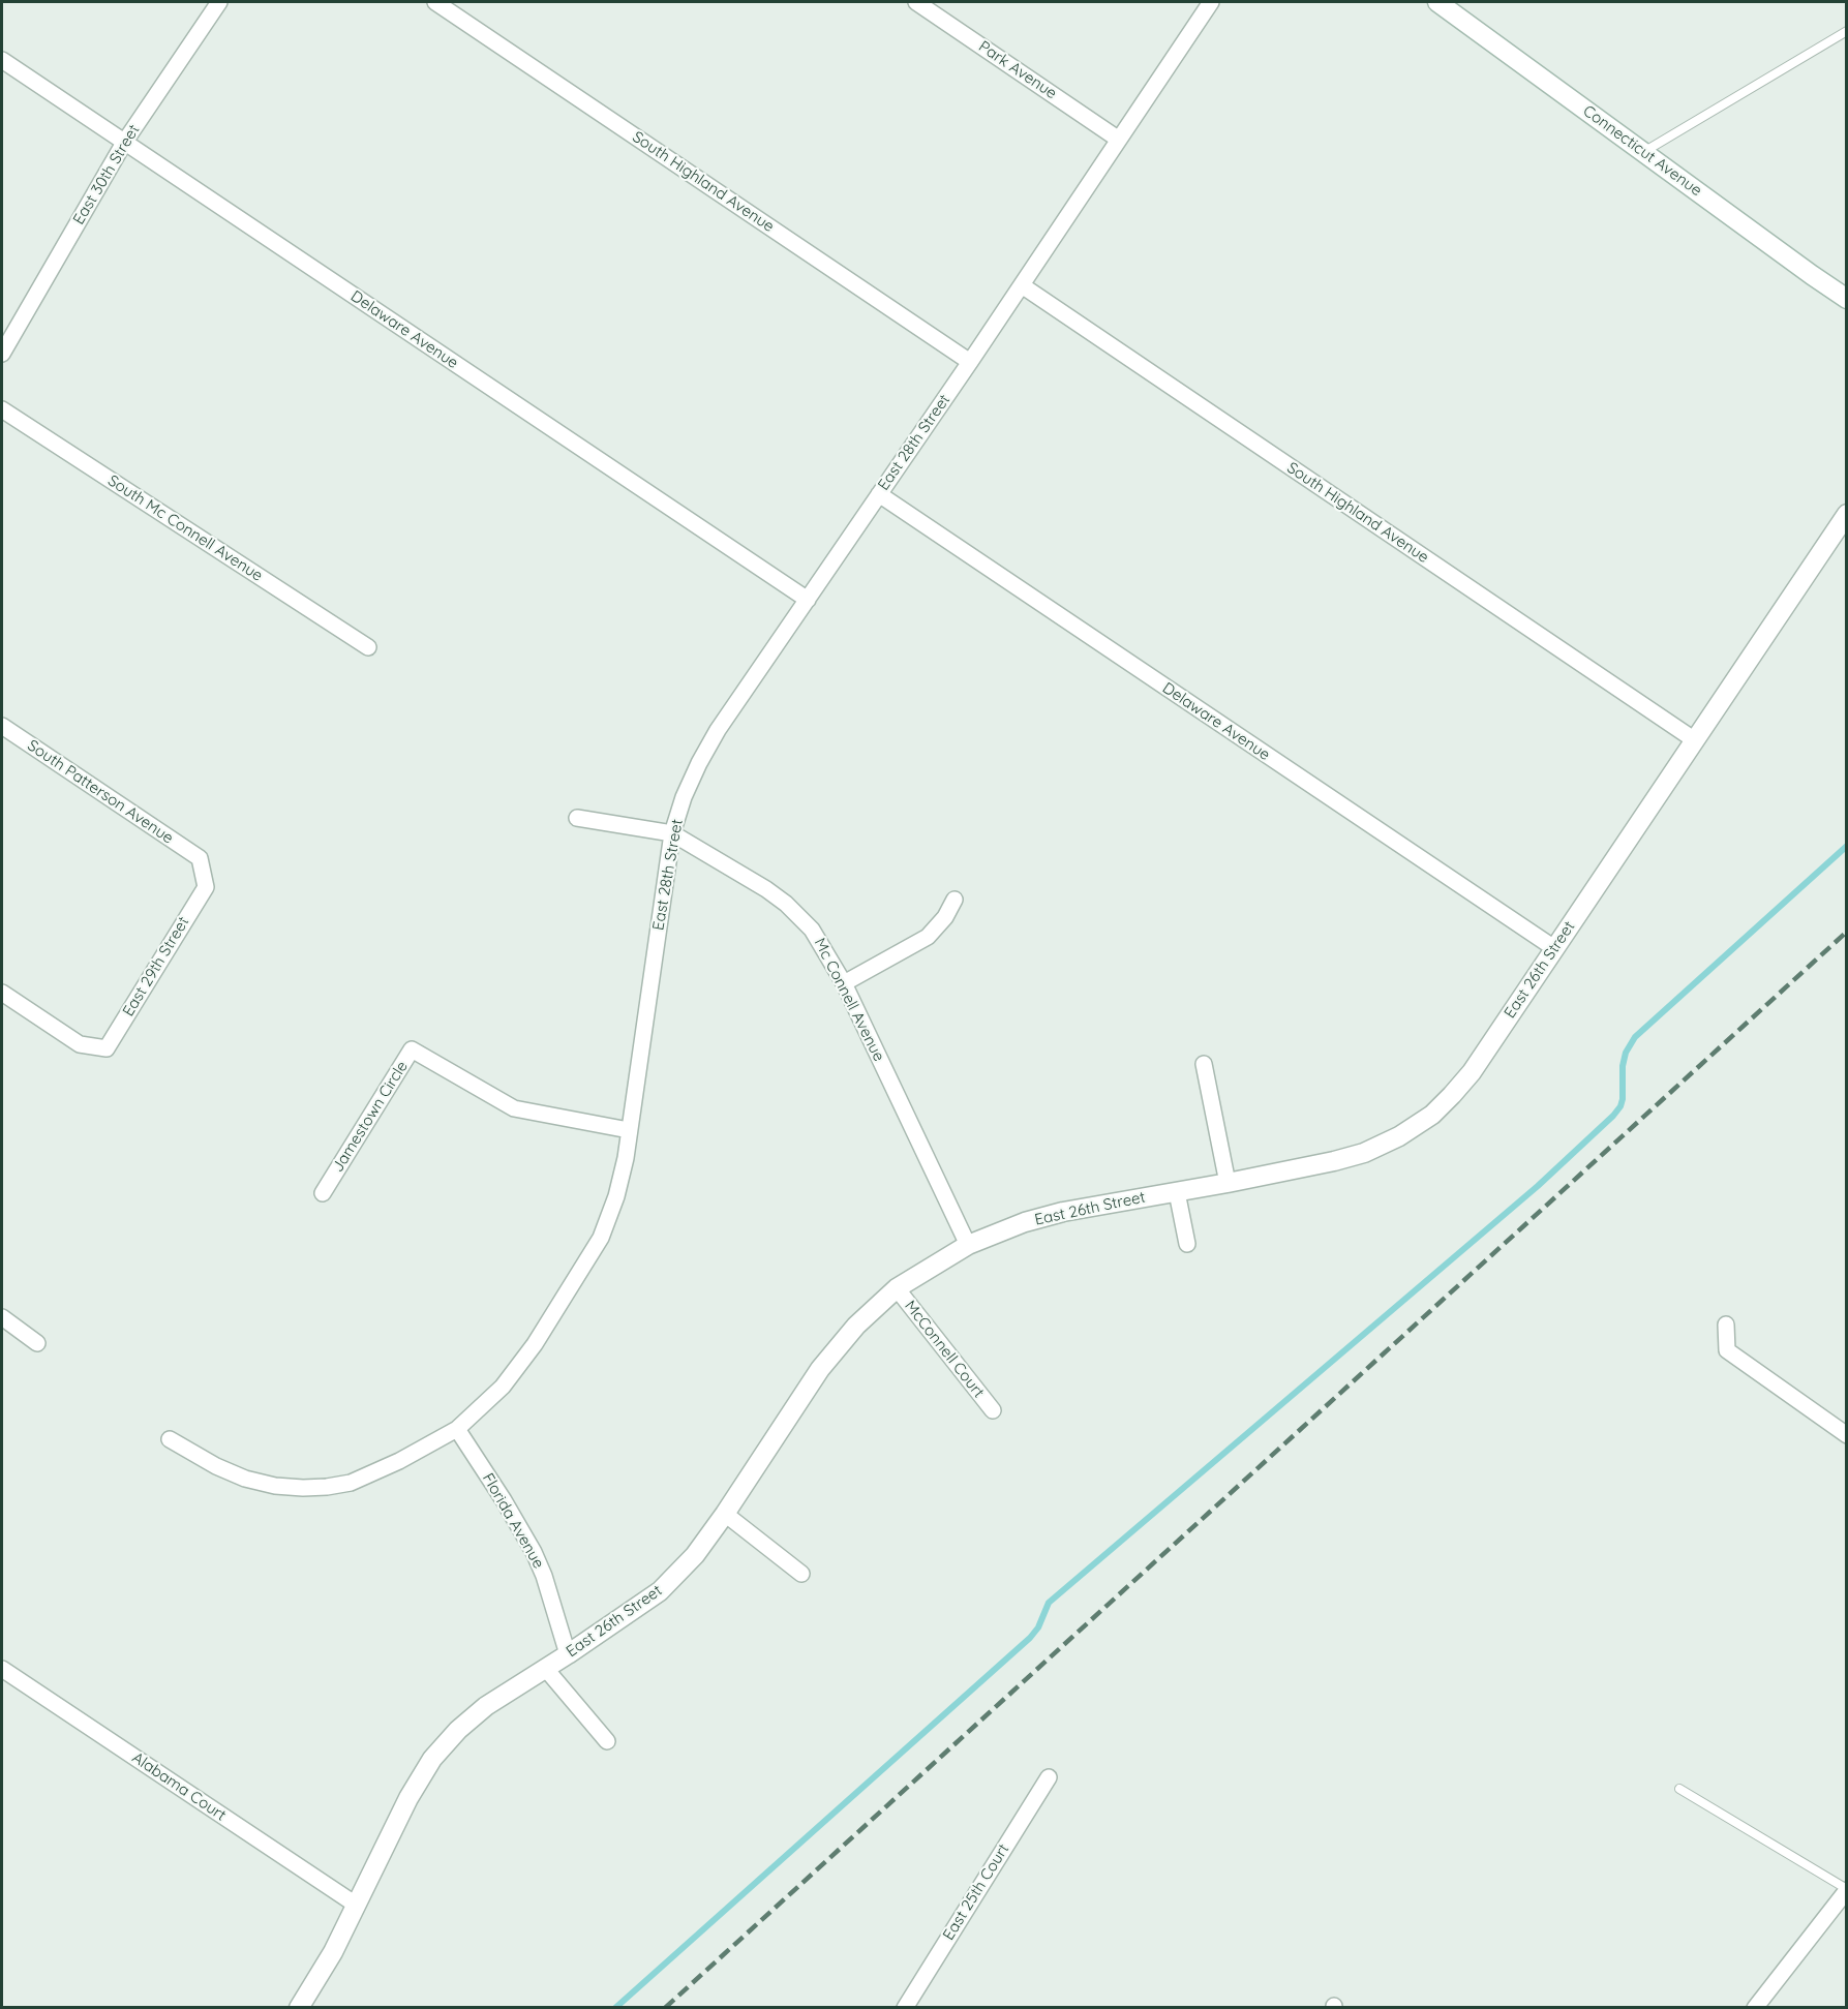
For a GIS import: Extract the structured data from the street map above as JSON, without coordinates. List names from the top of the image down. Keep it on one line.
{"streets":{"street":["Park Avenue","Connecticut Avenue","East 30th Street","South Highland Avenue","Delaware Avenue","East 28th Street","South Mc Connell Avenue","South Patterson Avenue","East 29th Street","East 26th Street","Mc Connell Avenue","Jamestown Circle","McConnell Court","Florida Avenue","Alabama Court","East 25th Court"]},"crossings":[["Park Avenue","East 28th Street"],["East 30th Street","Delaware Avenue"],["South Highland Avenue","East 28th Street"],["South Highland Avenue","East 26th Street"],["Delaware Avenue","East 28th Street"],["Delaware Avenue","East 26th Street"],["East 28th Street","Mc Connell Avenue"],["East 28th Street","Jamestown Circle"],["East 28th Street","Florida Avenue"],["South Patterson Avenue","East 29th Street"],["East 26th Street","Mc Connell Avenue"],["East 26th Street","McConnell Court"],["East 26th Street","Florida Avenue"],["East 26th Street","Alabama Court"]]}
